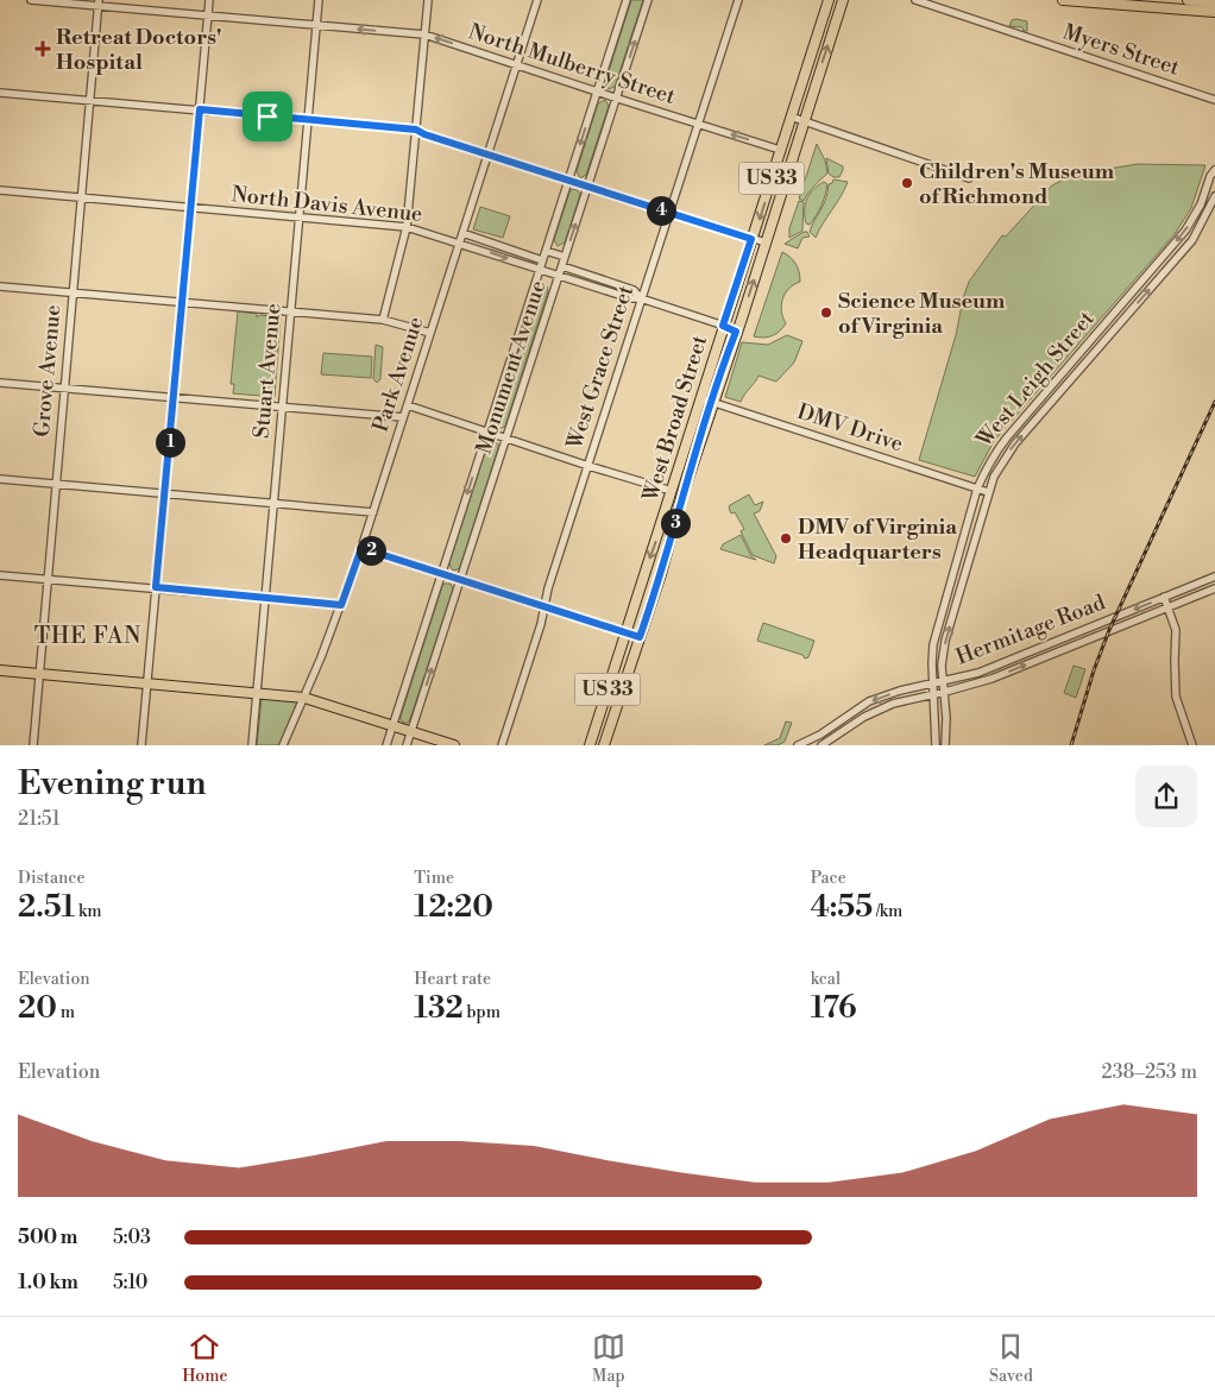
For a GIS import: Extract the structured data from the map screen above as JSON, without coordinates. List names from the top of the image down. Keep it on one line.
{"streets":{"main road":["US 33","West Broad Street"],"street":["Myers Street","North Mulberry Street","North Davis Avenue","Monument Avenue","West Grace Street","Grove Avenue","Stuart Avenue","Park Avenue","West Leigh Street","DMV Drive","Hermitage Road"]},"crossings":[["North Mulberry Street","Monument Avenue"],["North Mulberry Street","West Grace Street"],["North Mulberry Street","Grove Avenue"],["North Mulberry Street","Stuart Avenue"],["North Mulberry Street","Park Avenue"],["North Mulberry Street","West Broad Street"],["North Davis Avenue","Monument Avenue"],["North Davis Avenue","West Grace Street"],["North Davis Avenue","Grove Avenue"],["North Davis Avenue","Stuart Avenue"],["North Davis Avenue","Park Avenue"],["North Davis Avenue","West Broad Street"],["West Leigh Street","DMV Drive"],["West Leigh Street","Hermitage Road"],["West Broad Street","DMV Drive"]],"one_way":["North Mulberry Street"],"districts":["THE FAN"],"places":{"health":["Retreat Doctors' Hospital"],"other":["Children's Museum of Richmond","Science Museum of Virginia","DMV of Virginia Headquarters"]},"page":{"pins":["4","1","3","2"],"heading":["Evening run","21:51"],"stats":[["Distance","2.51 km"],["Time","12:20"],["Pace","4:55 /km"],["Elevation","20 m"],["Heart rate","132 bpm"],["kcal","176"]],"chart":["Elevation","238–253 m"],"list":[{"name":"500 m","note":"5:03"},{"name":"1.0 km","note":"5:10"}],"tabs":["Home","Map","Saved"]}}
